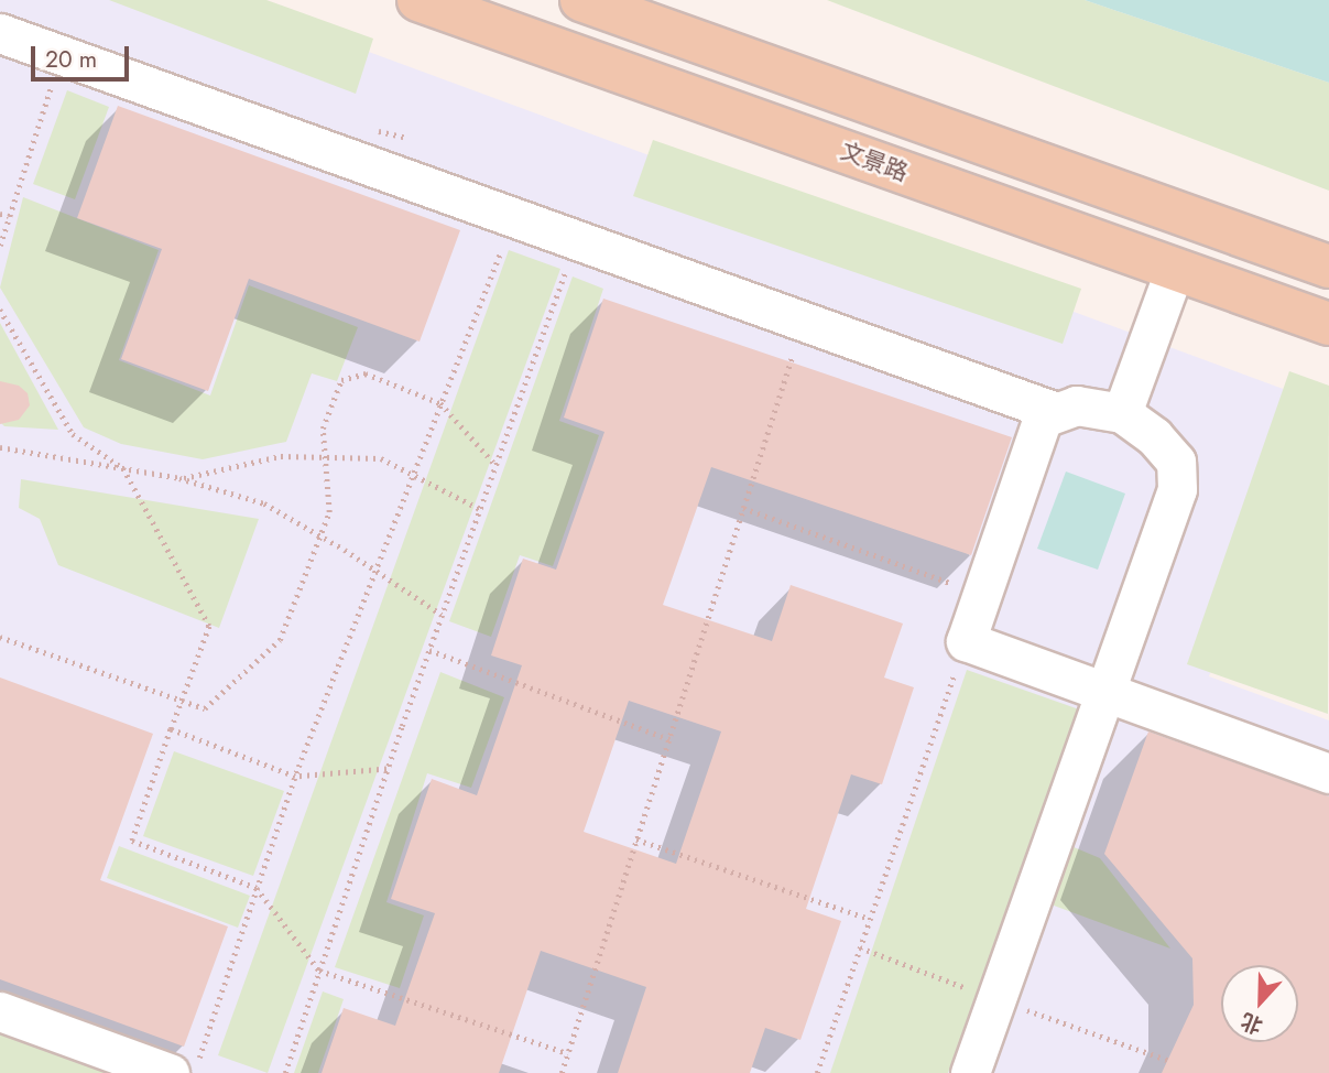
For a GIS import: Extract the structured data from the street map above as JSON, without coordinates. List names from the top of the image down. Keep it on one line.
{"streets":{"main road":["文景路"]},"scale_bar":"20 m","north":"bottom"}
